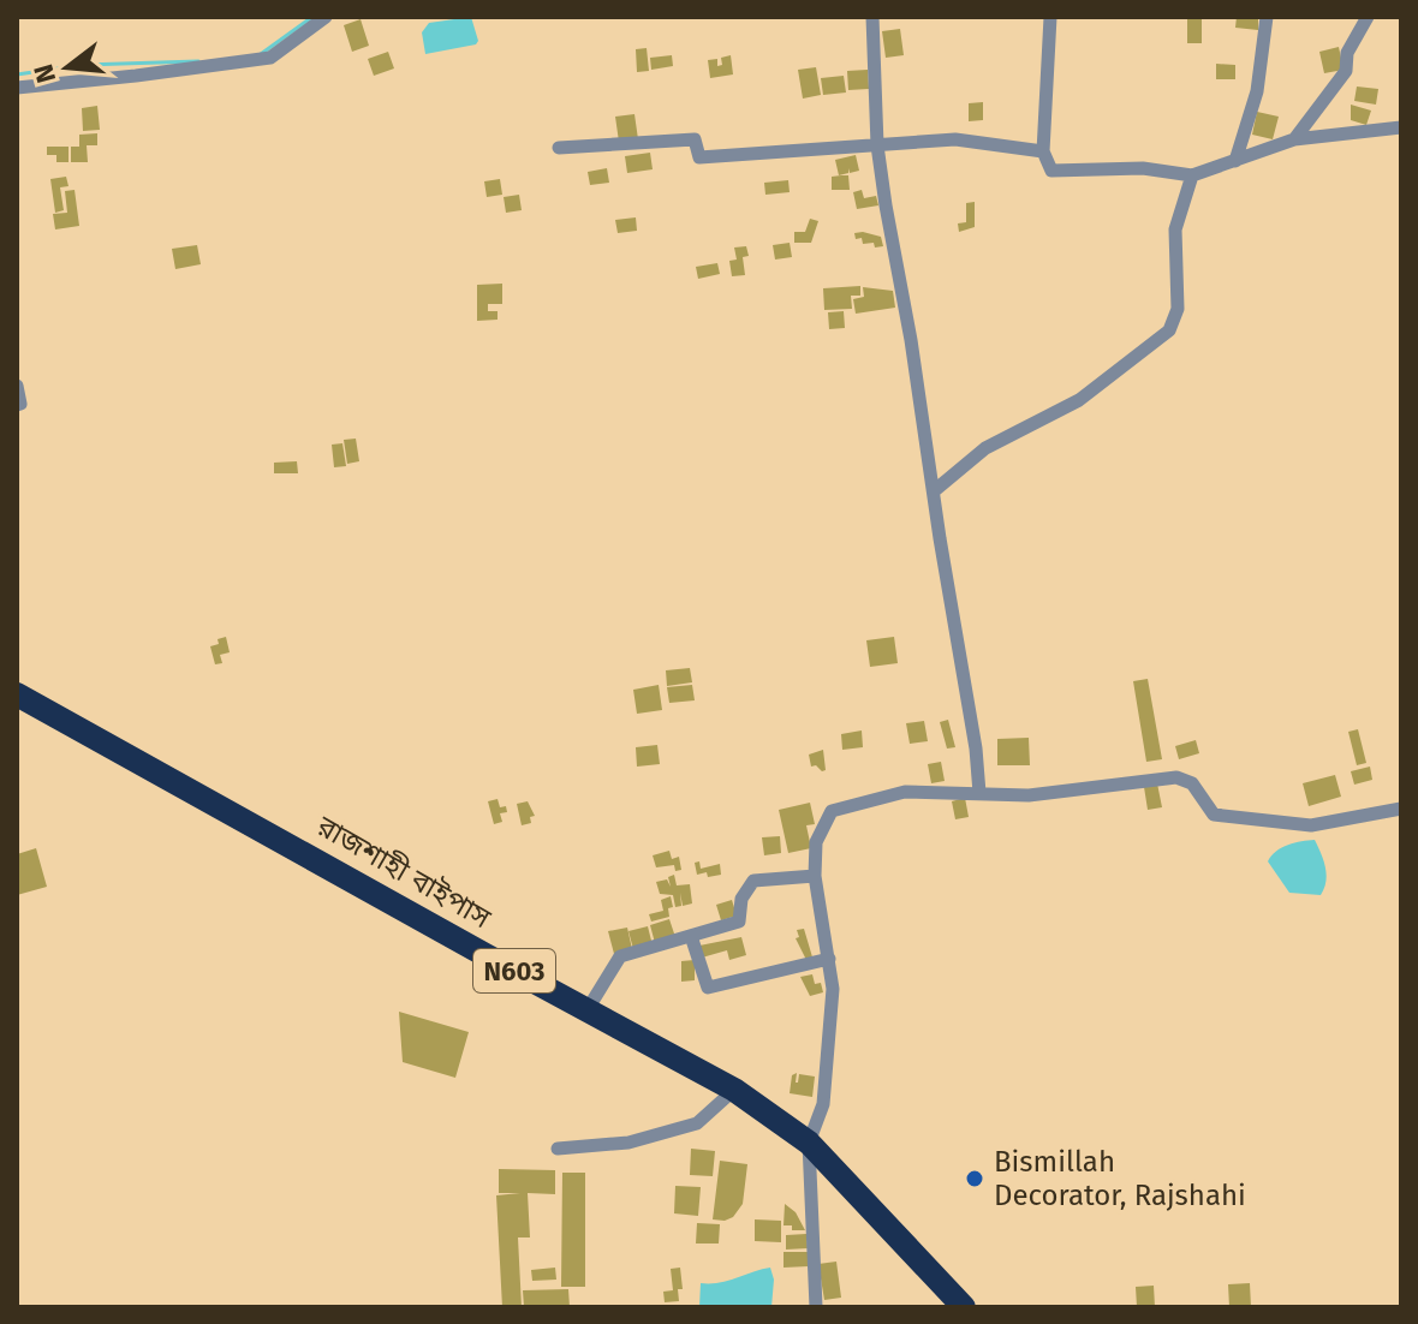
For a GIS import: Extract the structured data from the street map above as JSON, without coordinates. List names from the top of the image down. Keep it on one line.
{"streets":{"highway":["রাজশাহী বাইপাস","N603"]},"places":["Bismillah Decorator, Rajshahi"],"north":"left"}
